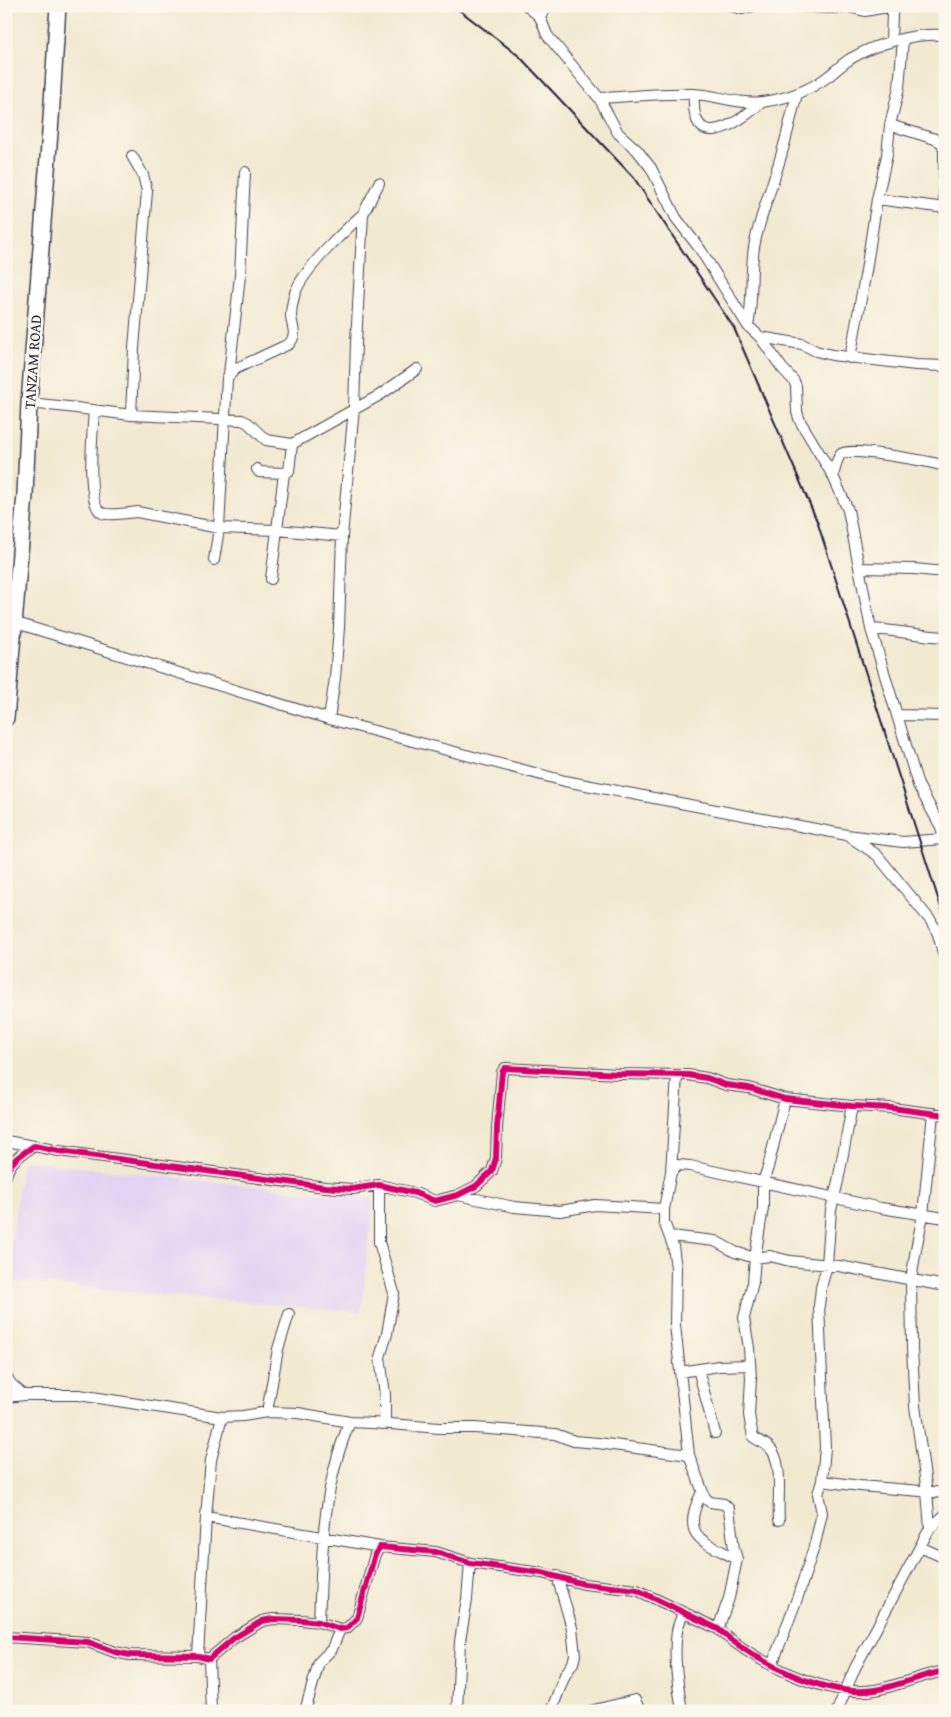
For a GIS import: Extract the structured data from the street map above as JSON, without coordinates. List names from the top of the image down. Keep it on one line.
{"streets":{"highway":["TANZAM ROAD"]}}
